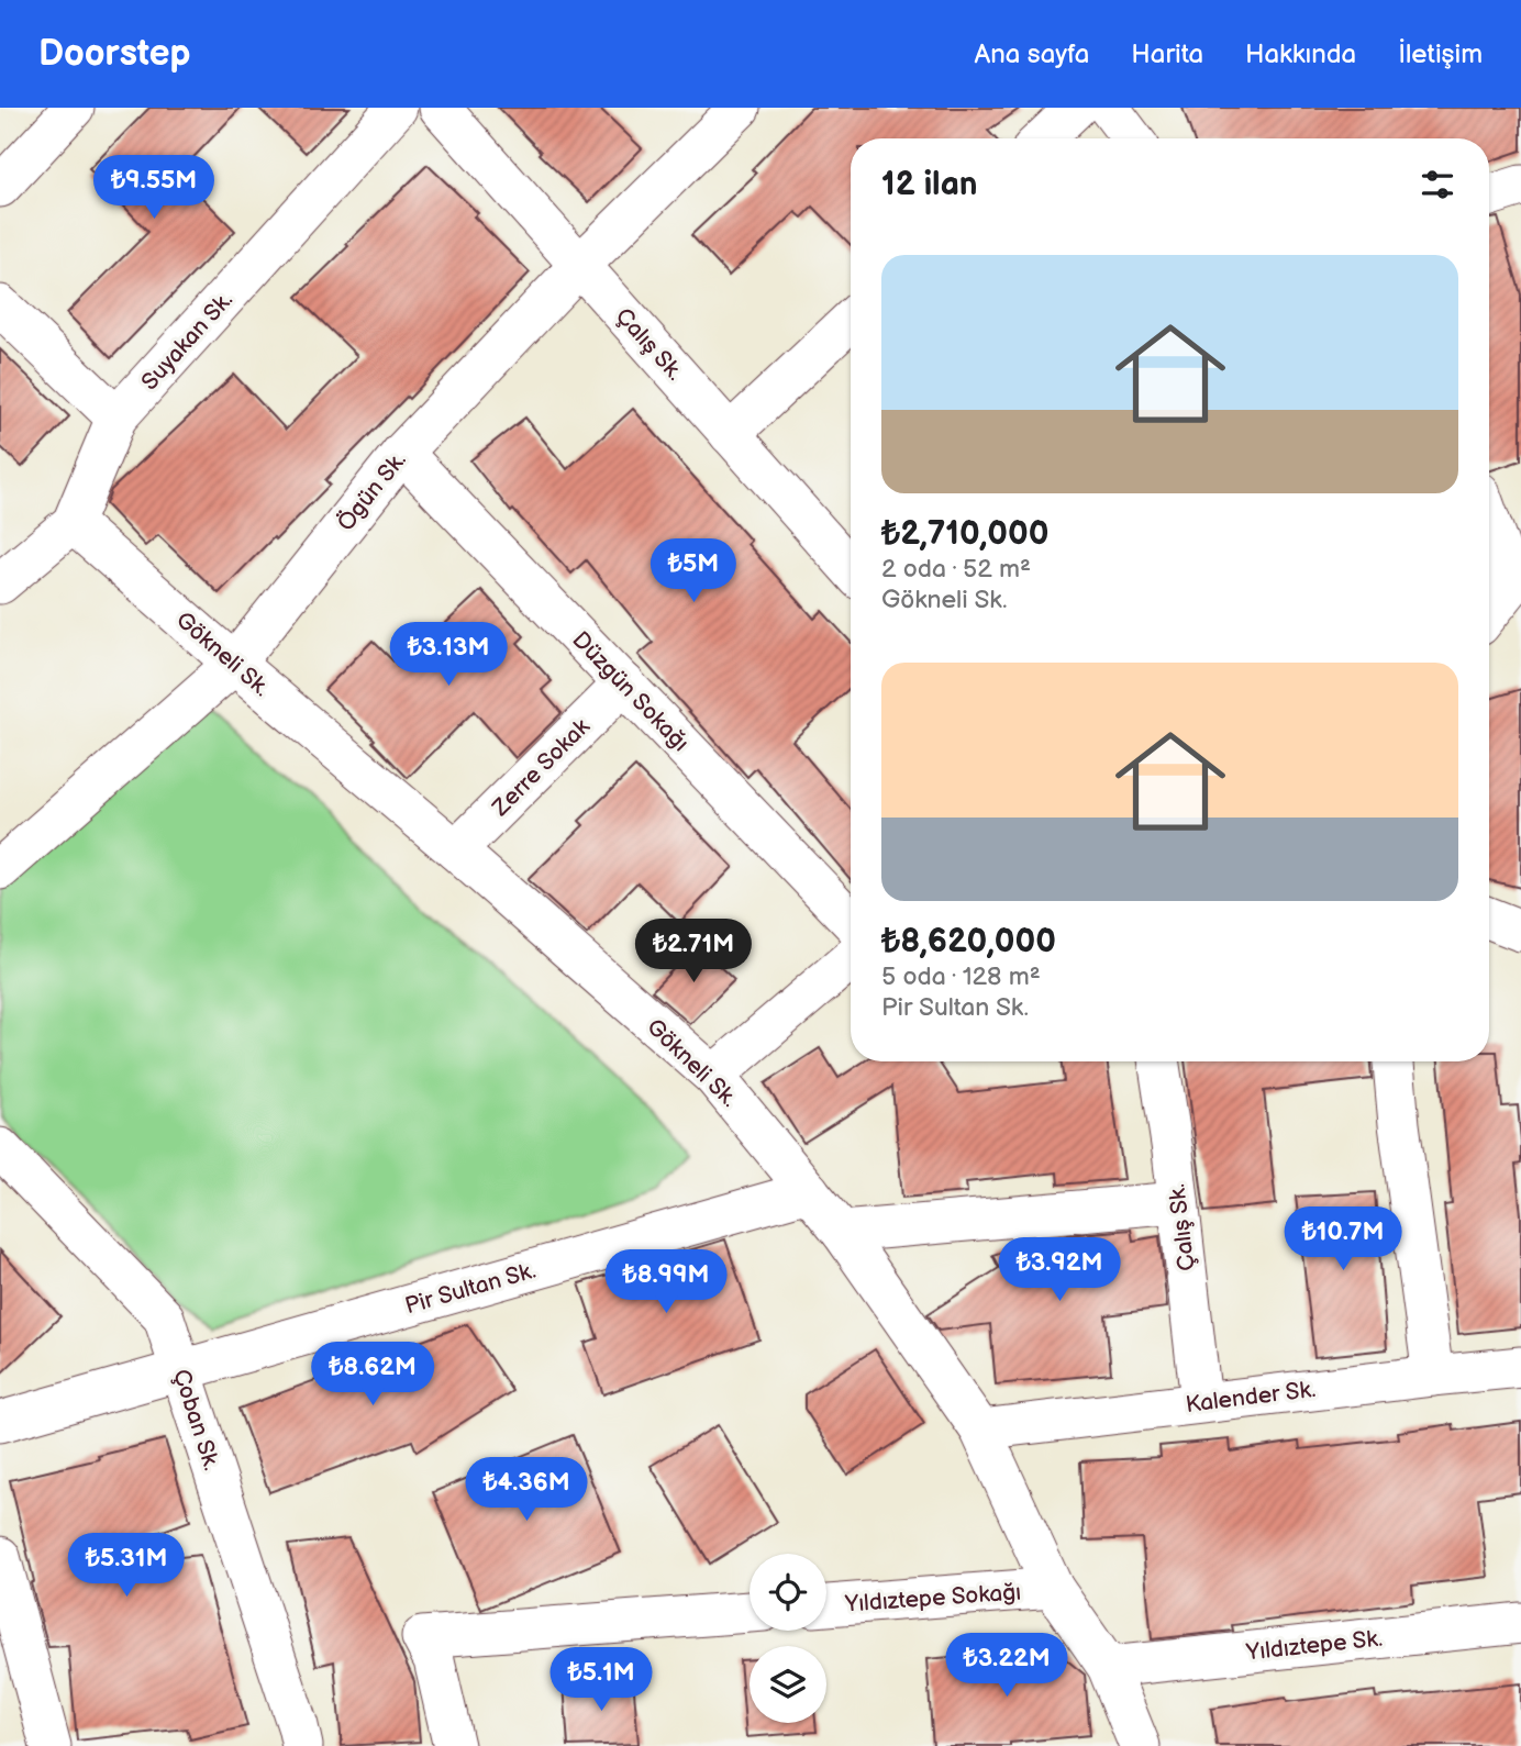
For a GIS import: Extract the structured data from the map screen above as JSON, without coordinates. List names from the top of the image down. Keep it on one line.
{"streets":{"street":["Suyakan Sk.","Çalış Sk.","Ögün Sk.","Gökneli Sk.","Düzgün Sokağı","Zerre Sokak","Pir Sultan Sk.","Kalender Sk.","Çoban Sk.","Yıldıztepe Sokağı","Yıldıztepe Sk."]},"crossings":[["Suyakan Sk.","Gökneli Sk."],["Çalış Sk.","Ögün Sk."],["Çalış Sk.","Kalender Sk."],["Ögün Sk.","Gökneli Sk."],["Ögün Sk.","Düzgün Sokağı"],["Gökneli Sk.","Zerre Sokak"],["Gökneli Sk.","Pir Sultan Sk."],["Gökneli Sk.","Kalender Sk."],["Gökneli Sk.","Yıldıztepe Sokağı"],["Gökneli Sk.","Yıldıztepe Sk."],["Düzgün Sokağı","Zerre Sokak"],["Pir Sultan Sk.","Çoban Sk."]],"page":{"header":"Doorstep","nav":["Ana sayfa","Harita","Hakkında","İletişim"],"heading":"12 ilan","price":["₺9.55M","₺5M","₺3.13M","₺2.71M","₺10.7M","₺3.92M","₺8.99M","₺8.62M","₺4.36M","₺5.31M","₺3.22M","₺5.1M"],"list":[{"name":"₺2,710,000","note":"2 oda · 52 m² · Gökneli Sk."},{"name":"₺8,620,000","note":"5 oda · 128 m² · Pir Sultan Sk."}]}}
